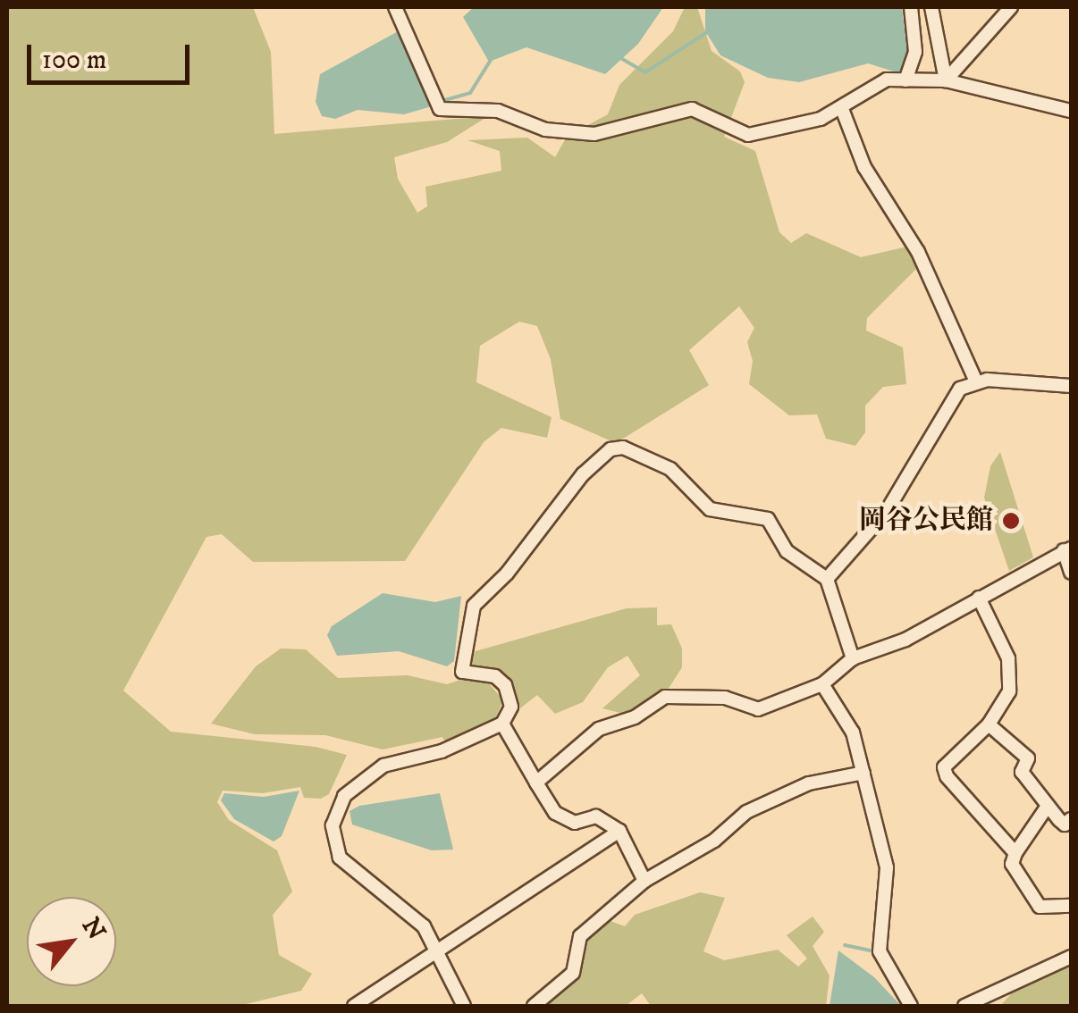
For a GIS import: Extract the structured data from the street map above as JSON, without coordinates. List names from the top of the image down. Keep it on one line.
{"places":["岡谷公民館"],"scale_bar":"100 m","north":"top right"}
